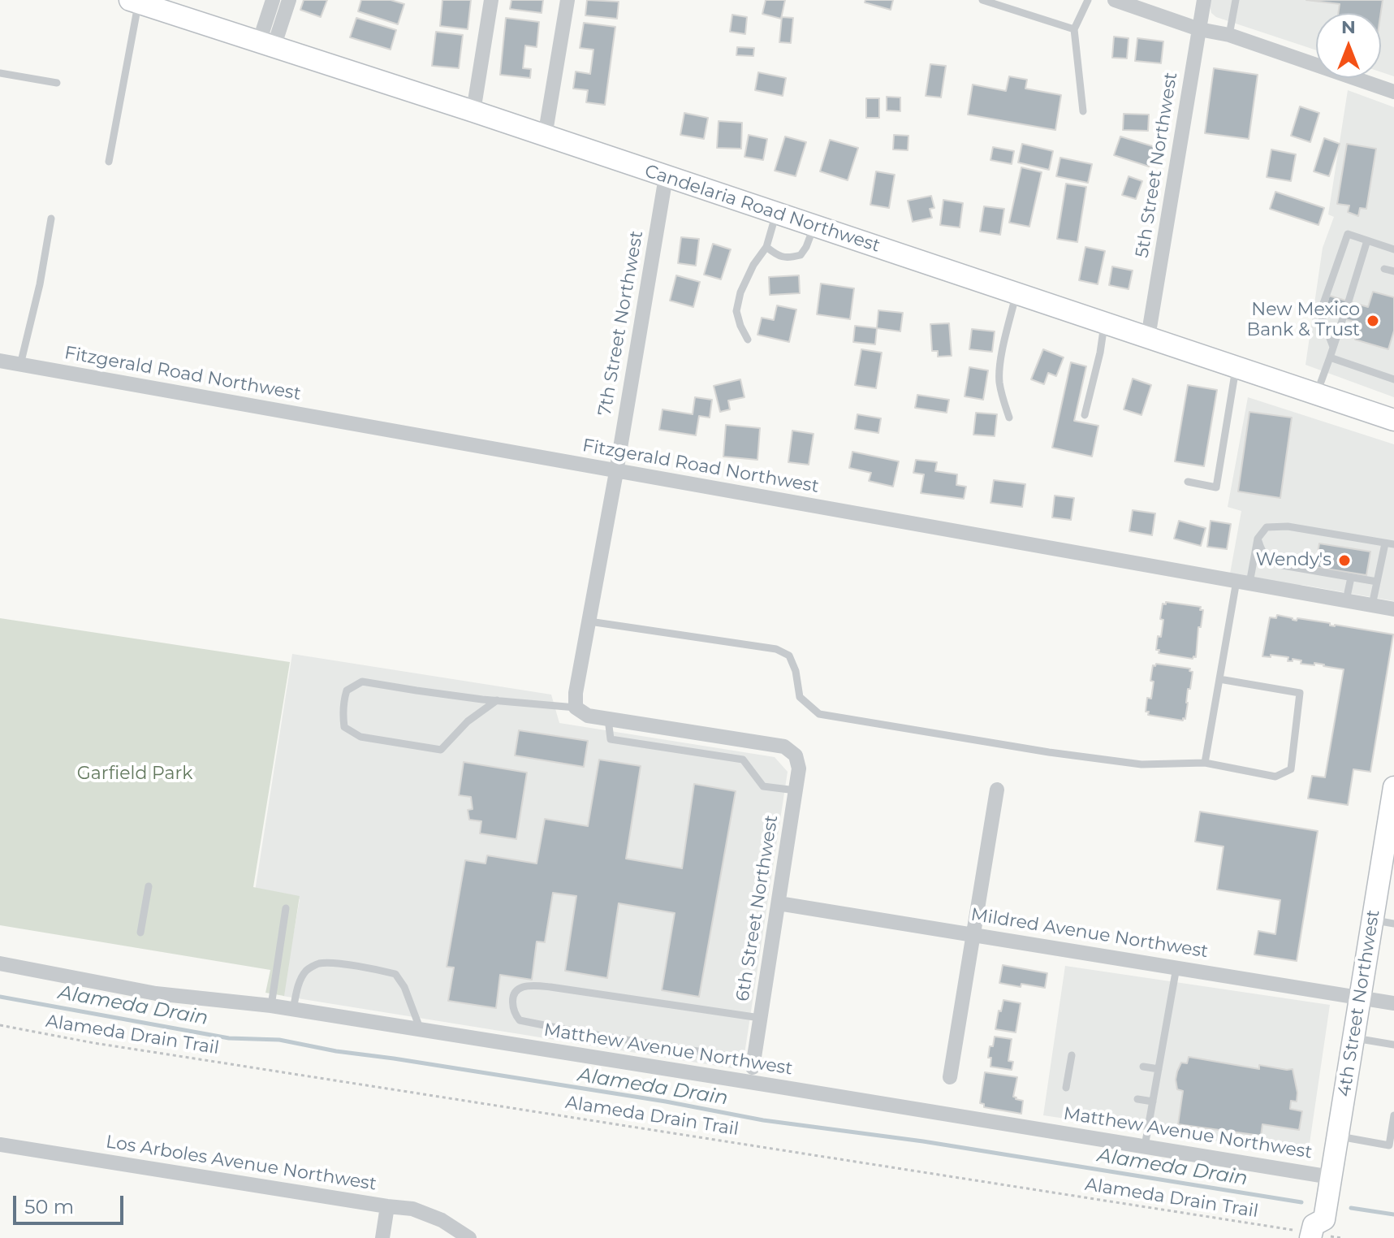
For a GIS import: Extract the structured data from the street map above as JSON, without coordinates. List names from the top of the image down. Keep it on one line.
{"streets":{"main road":["Candelaria Road Northwest","4th Street Northwest"],"street":["5th Street Northwest","7th Street Northwest","Fitzgerald Road Northwest","6th Street Northwest","Mildred Avenue Northwest","Matthew Avenue Northwest","Los Arboles Avenue Northwest"],"path":["Alameda Drain Trail"]},"crossings":[["5th Street Northwest","Candelaria Road Northwest"],["Candelaria Road Northwest","7th Street Northwest"],["7th Street Northwest","Fitzgerald Road Northwest"],["6th Street Northwest","Mildred Avenue Northwest"],["Mildred Avenue Northwest","4th Street Northwest"],["4th Street Northwest","Alameda Drain Trail"],["4th Street Northwest","Matthew Avenue Northwest"]],"water":["Alameda Drain"],"parks":["Garfield Park"],"places":["New Mexico Bank & Trust","Wendy's"],"scale_bar":"50 m","north":"top"}
